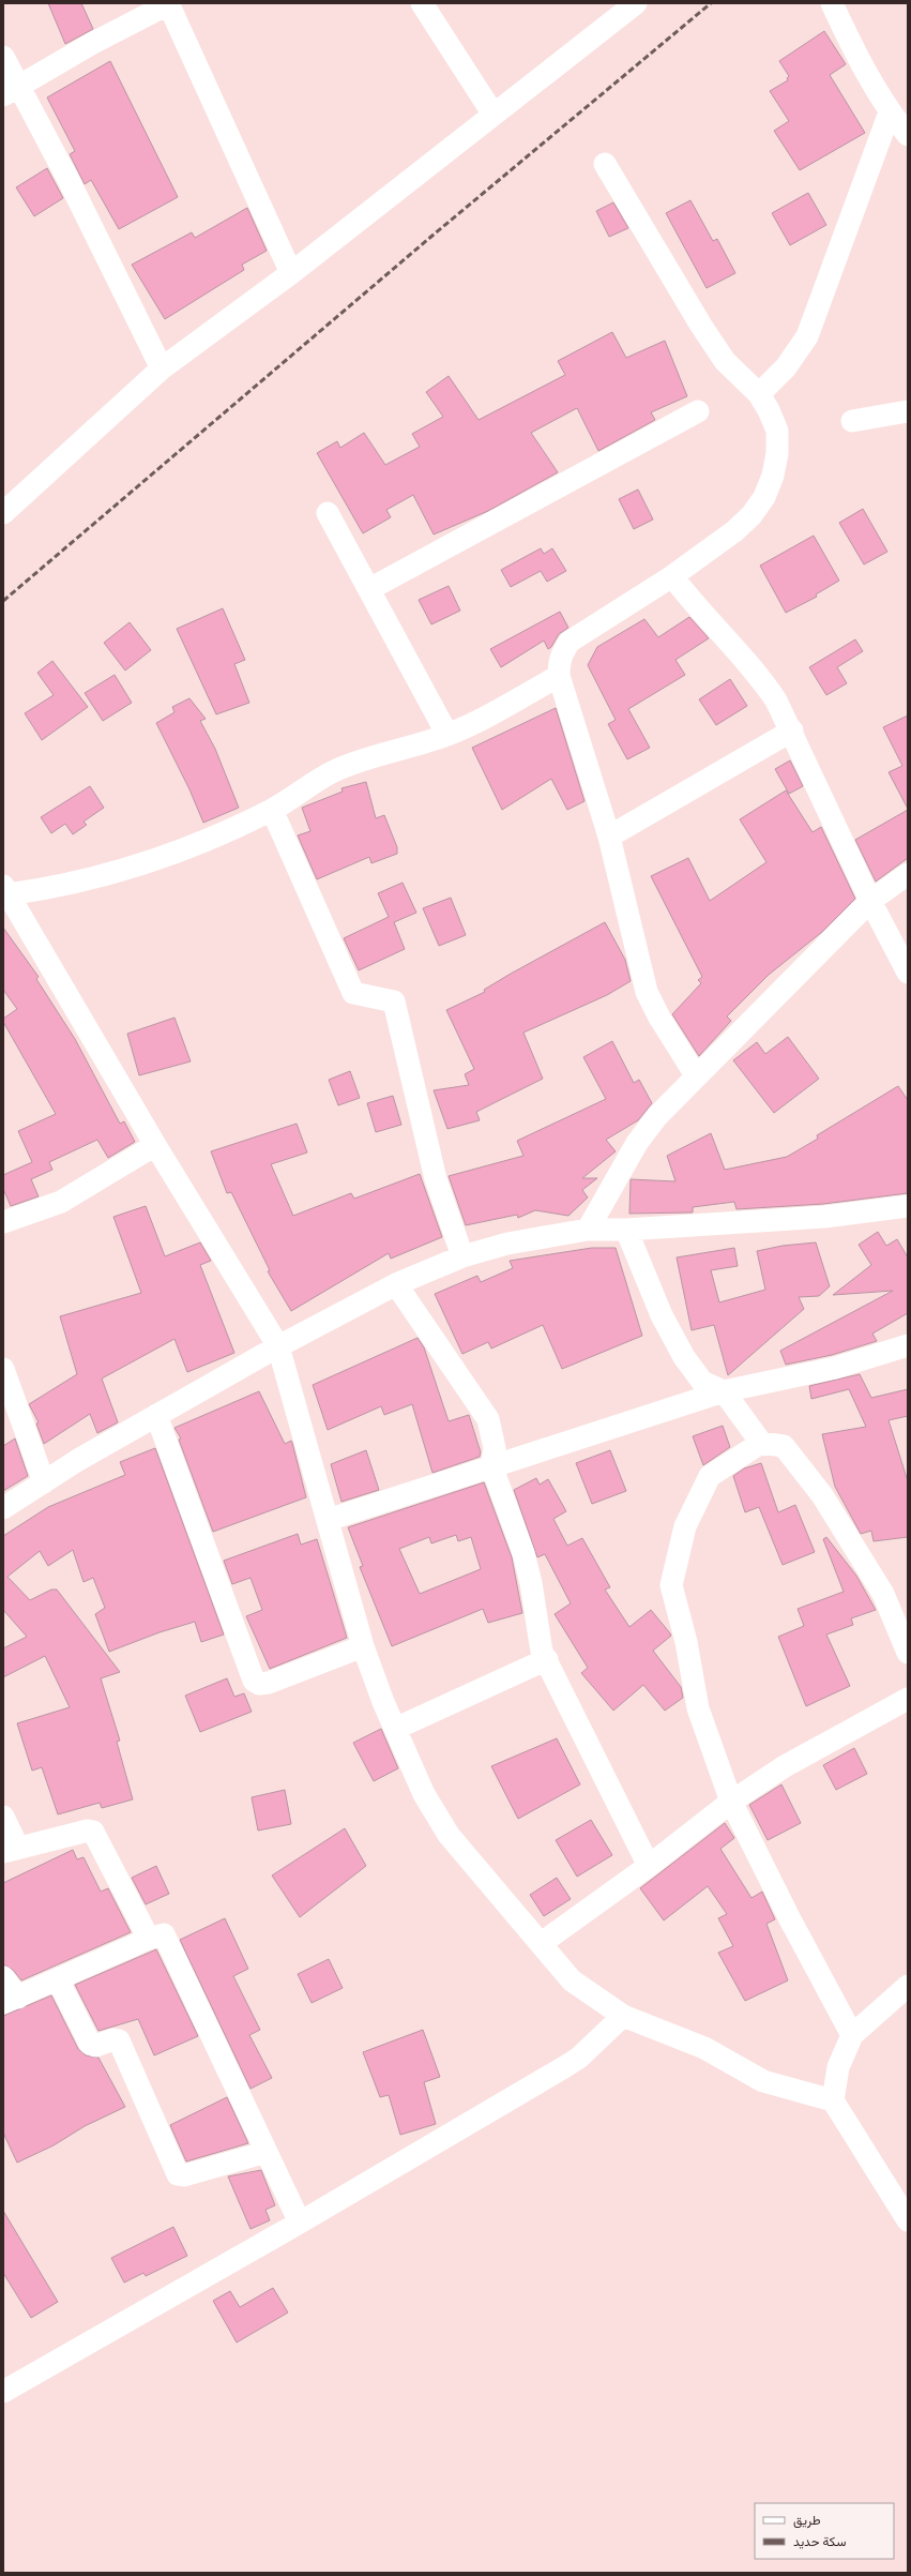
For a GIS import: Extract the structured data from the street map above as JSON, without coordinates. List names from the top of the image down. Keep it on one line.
{"legend":["طريق","سكة حديد"]}
